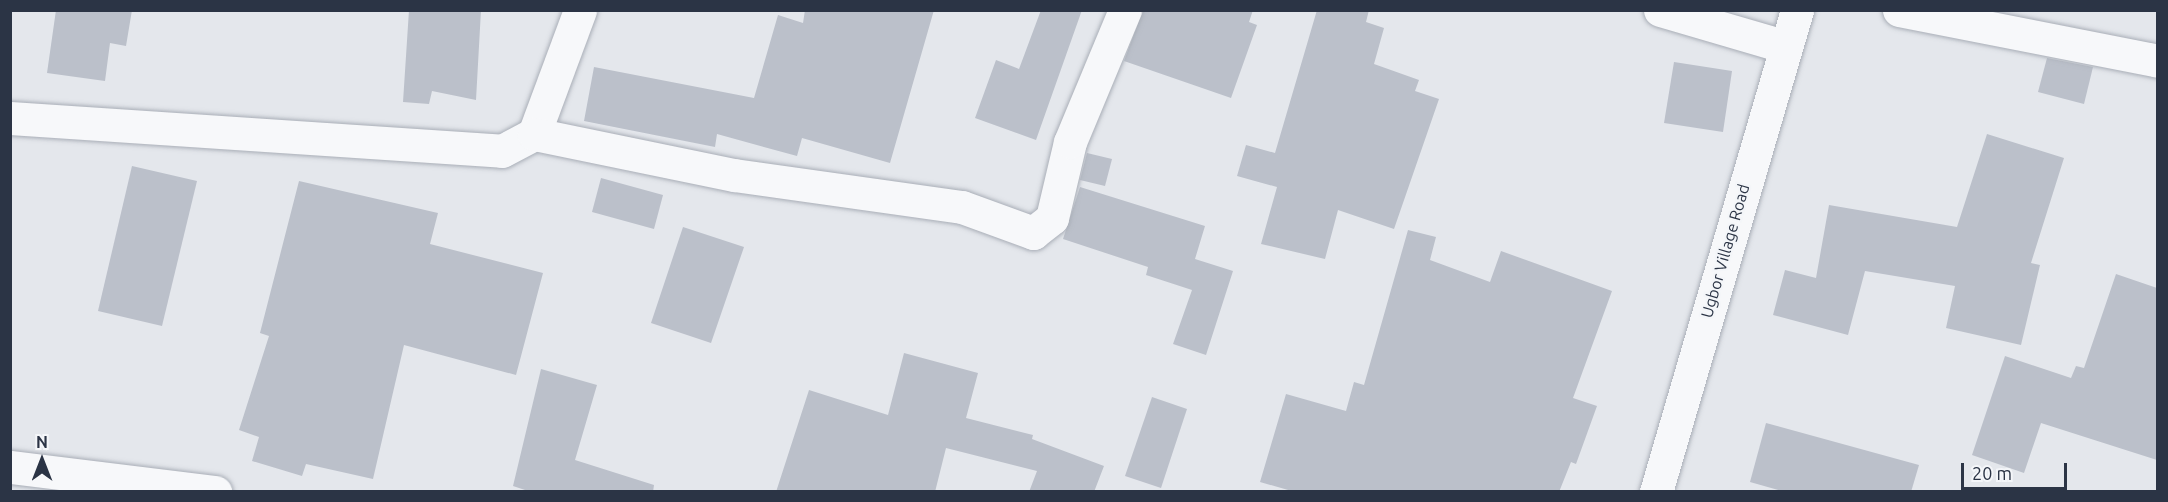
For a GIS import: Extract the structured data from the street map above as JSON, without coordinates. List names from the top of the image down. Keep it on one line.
{"streets":{"street":["Ugbor Village Road"]},"scale_bar":"20 m","north":"top"}
